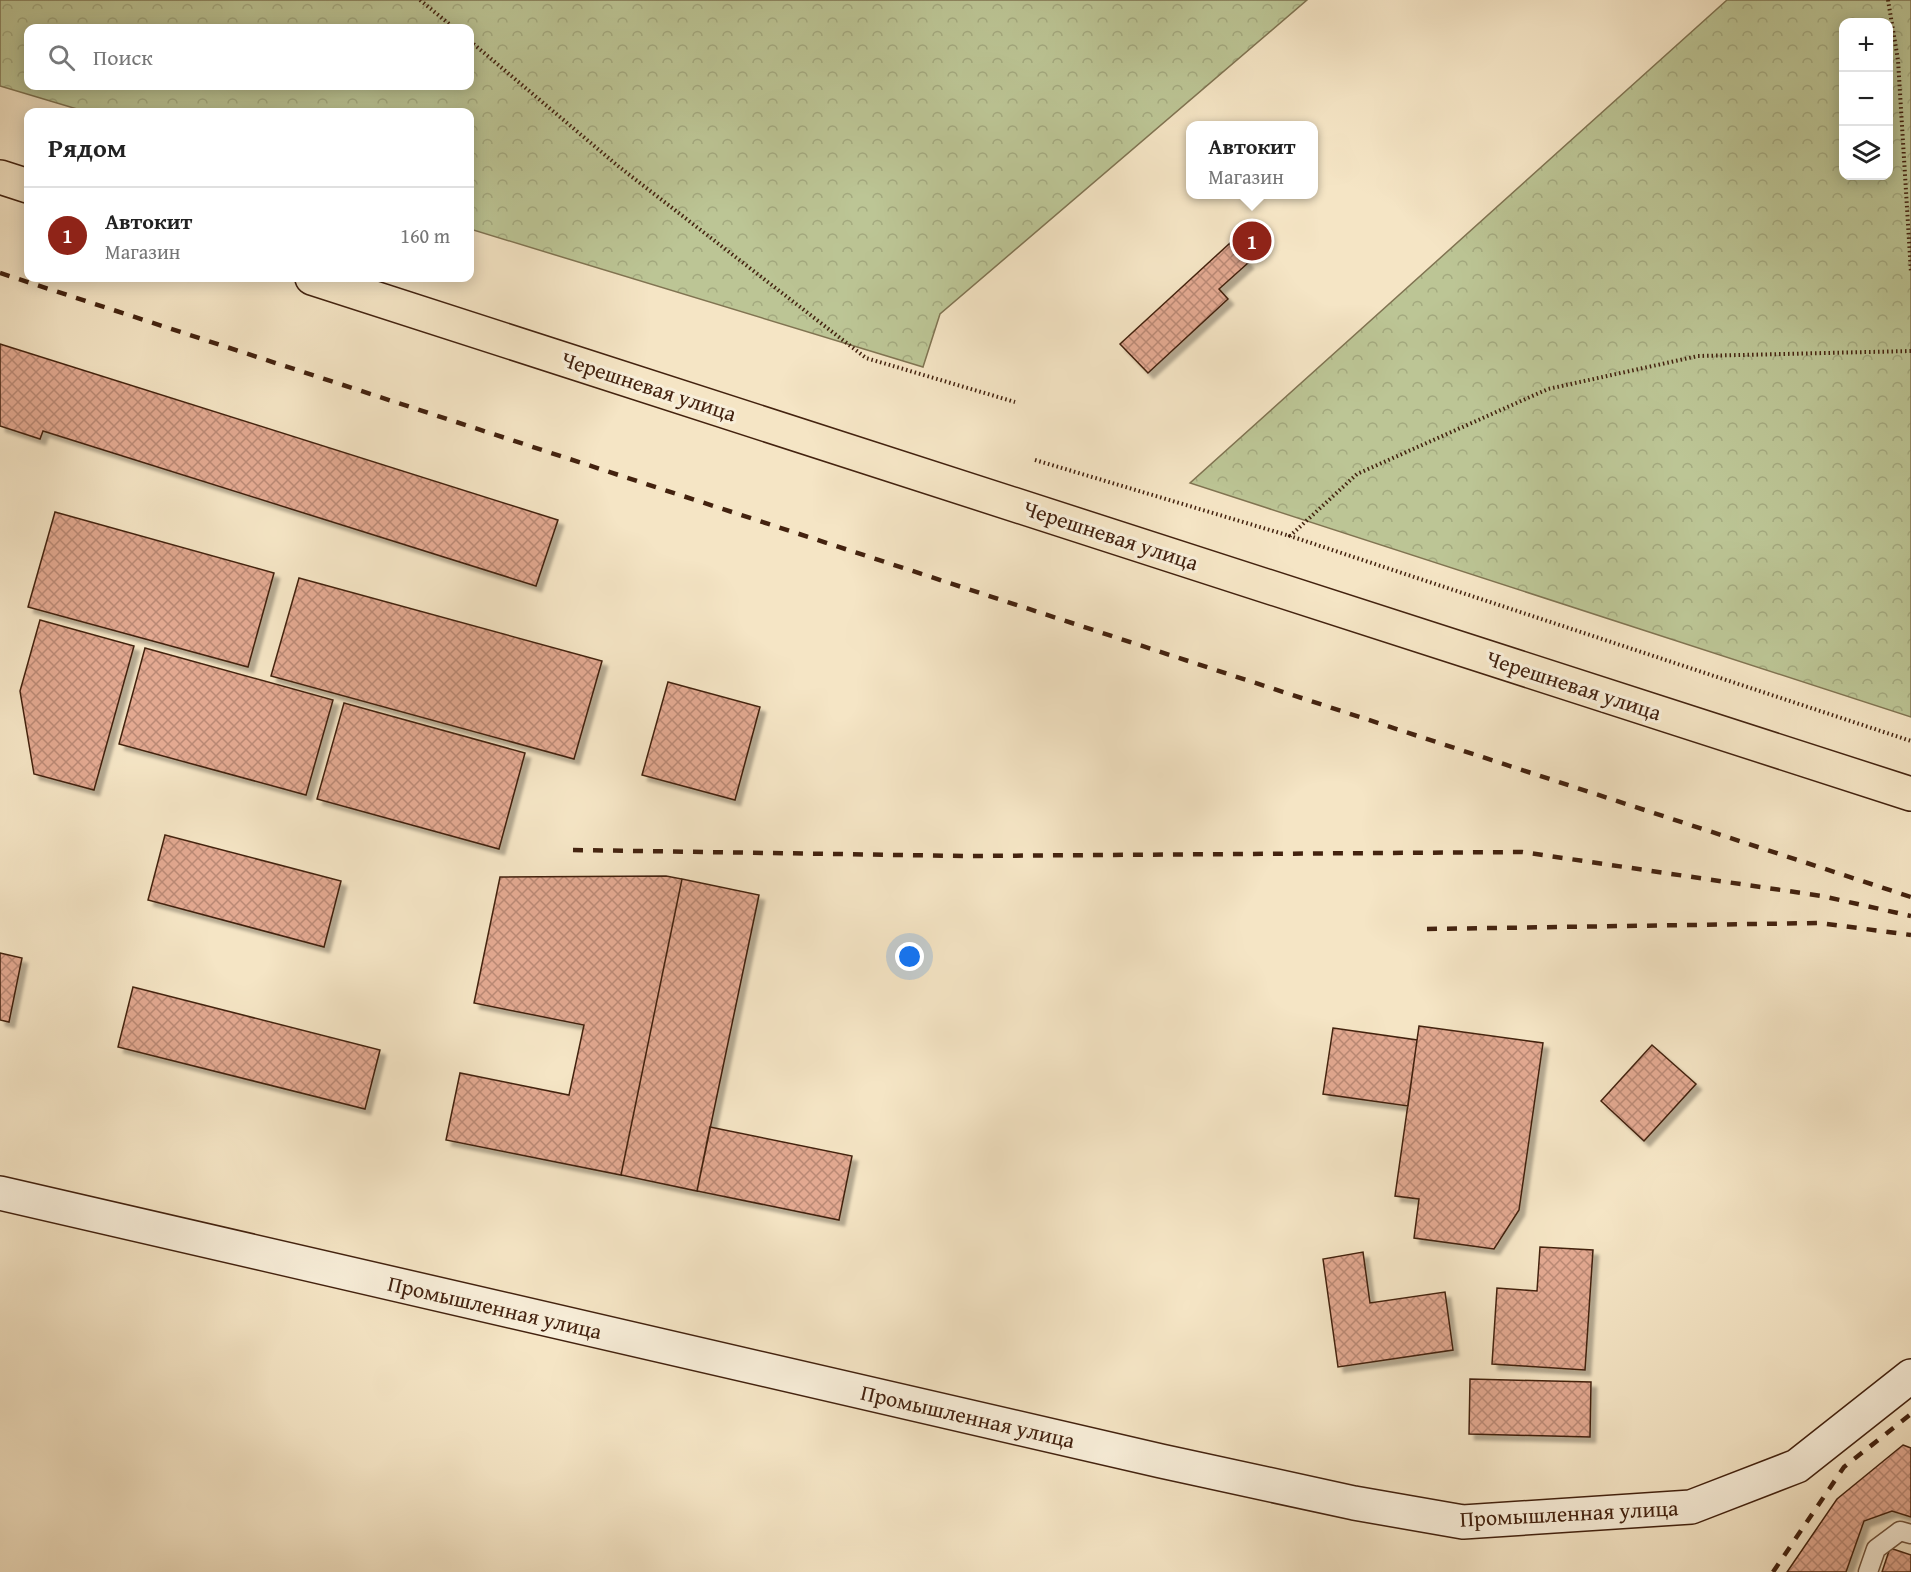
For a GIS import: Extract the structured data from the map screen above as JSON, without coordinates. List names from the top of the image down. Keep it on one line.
{"streets":{"main road":["Черешневая улица"],"street":["Промышленная улица"]},"page":{"map_buttons":["+","−"],"search":"Поиск","heading":"Рядом","popup":["Автокит","Магазин"],"list":[{"mark":"1","name":"Автокит","note":"Магазин","value":"160 m"}],"pins":"1"}}
